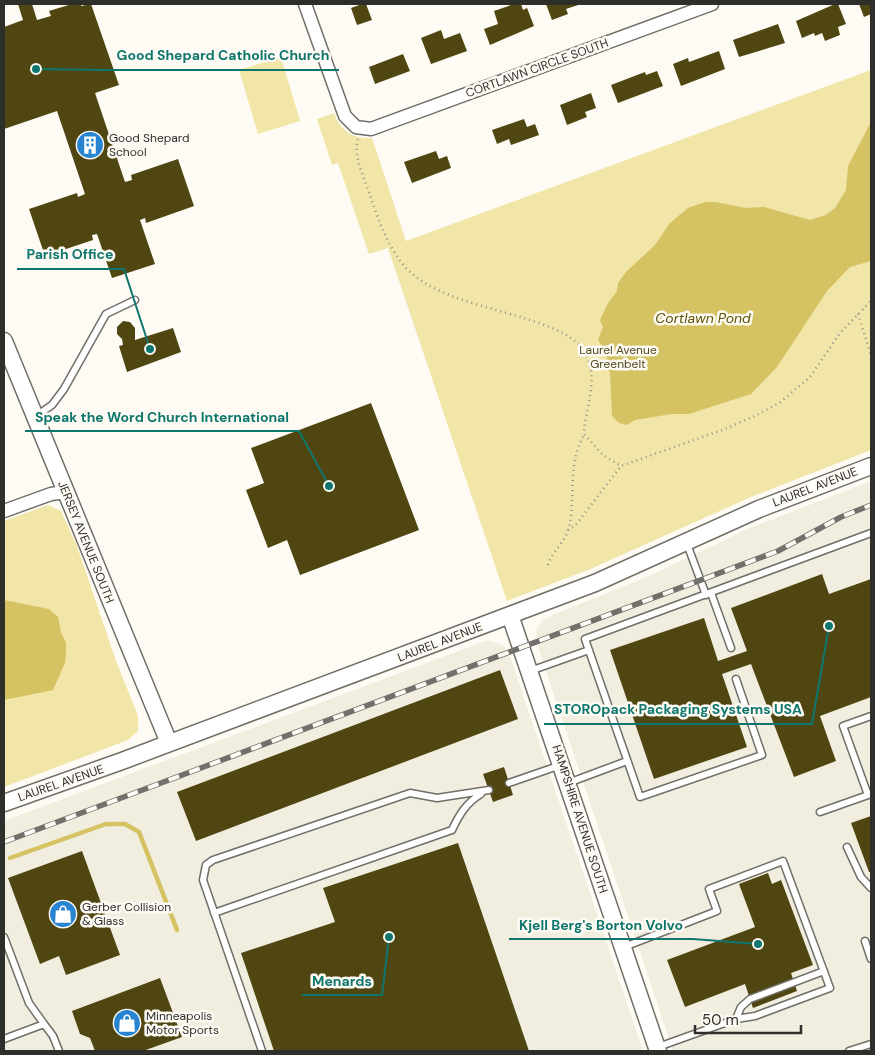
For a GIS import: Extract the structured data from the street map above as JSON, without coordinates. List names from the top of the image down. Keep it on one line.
{"streets":{"street":["CORTLAWN CIRCLE SOUTH","LAUREL AVENUE","JERSEY AVENUE SOUTH","HAMPSHIRE AVENUE SOUTH"]},"crossings":[["LAUREL AVENUE","JERSEY AVENUE SOUTH"],["LAUREL AVENUE","HAMPSHIRE AVENUE SOUTH"]],"water":["Cortlawn Pond"],"parks":["Laurel Avenue Greenbelt"],"places":{"other":["Good Shepard Catholic Church","Parish Office","Speak the Word Church International","STOROpack Packaging Systems USA","Menards","Kjell Berg's Borton Volvo"],"building":["Good Shepard School"],"shop":["Gerber Collision & Glass","Minneapolis Motor Sports"]},"scale_bar":"50 m"}
